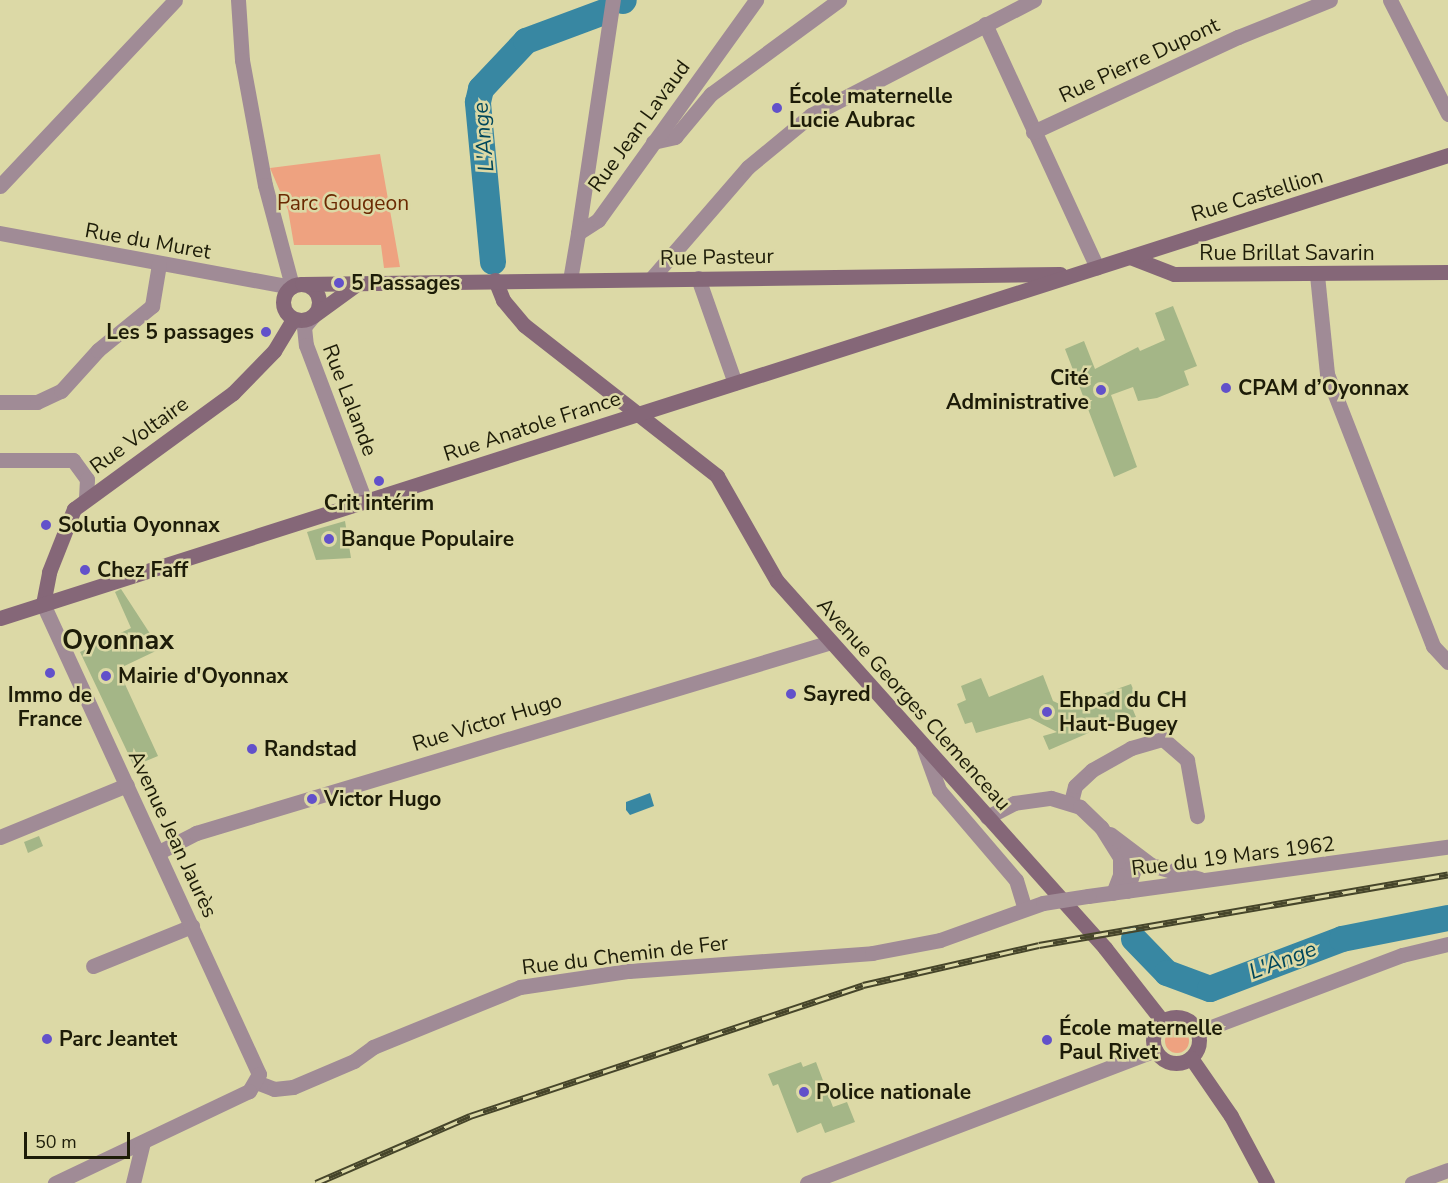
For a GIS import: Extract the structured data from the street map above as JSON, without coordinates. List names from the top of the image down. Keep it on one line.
{"streets":{"main road":["Rue Castellion","Rue Brillat Savarin","Rue Pasteur","Rue Anatole France","Rue Voltaire","Avenue Georges Clemenceau"],"street":["Rue Pierre Dupont","Rue Jean Lavaud","Rue du Muret","Rue Lalande","Rue Victor Hugo","Avenue Jean Jaurès","Rue du 19 Mars 1962","Rue du Chemin de Fer"]},"crossings":[["Rue Castellion","Rue Brillat Savarin"],["Rue Castellion","Rue Pasteur"],["Rue Castellion","Rue Anatole France"],["Rue du Muret","Rue Pasteur"],["Rue du Muret","Rue Lalande"],["Rue du Muret","Rue Voltaire"],["Rue Pasteur","Rue Lalande"],["Rue Pasteur","Rue Anatole France"],["Rue Pasteur","Rue Voltaire"],["Rue Pasteur","Avenue Georges Clemenceau"],["Rue Lalande","Rue Anatole France"],["Rue Lalande","Rue Voltaire"],["Rue Anatole France","Rue Voltaire"],["Rue Anatole France","Avenue Georges Clemenceau"],["Rue Anatole France","Avenue Jean Jaurès"],["Rue Voltaire","Avenue Jean Jaurès"],["Avenue Georges Clemenceau","Rue Victor Hugo"],["Rue Victor Hugo","Avenue Jean Jaurès"],["Avenue Jean Jaurès","Rue du Chemin de Fer"],["Rue du 19 Mars 1962","Rue du Chemin de Fer"]],"districts":["Oyonnax"],"water":["L'Ange"],"parks":["Parc Gougeon"],"places":["École maternelle Lucie Aubrac","5 Passages","Les 5 passages","CPAM d’Oyonnax","Cité Administrative","Crit intérim","Solutia Oyonnax","Banque Populaire","Chez Faff","Immo de France","Mairie d'Oyonnax","Sayred","Ehpad du CH Haut-Bugey","Randstad","Victor Hugo","Parc Jeantet","École maternelle Paul Rivet","Police nationale"],"scale_bar":"50 m"}
